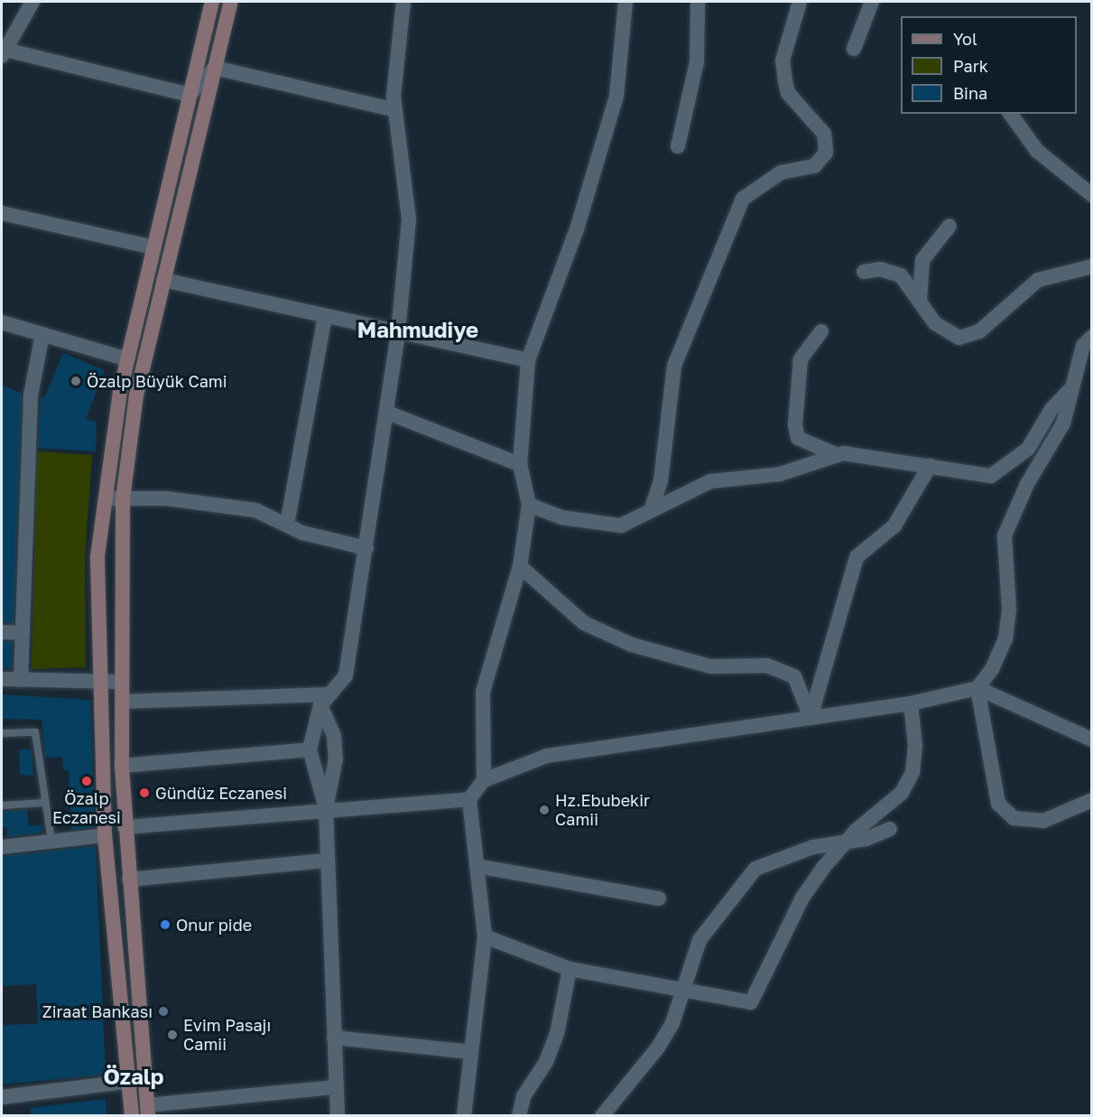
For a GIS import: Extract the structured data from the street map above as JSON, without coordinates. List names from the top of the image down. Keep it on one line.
{"districts":["Mahmudiye","Özalp"],"places":["Özalp Büyük Cami","Özalp Eczanesi","Gündüz Eczanesi","Hz.Ebubekir Camii","Onur pide","Ziraat Bankası","Evim Pasajı Camii"],"legend":["Yol","Park","Bina"]}
